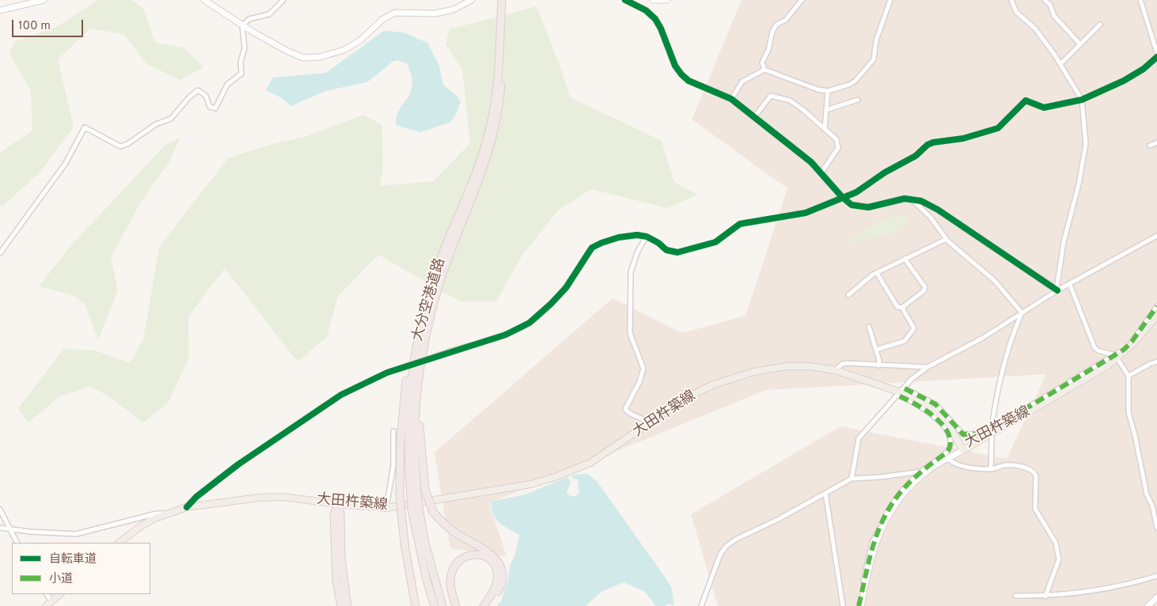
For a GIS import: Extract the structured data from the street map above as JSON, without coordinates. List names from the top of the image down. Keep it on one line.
{"streets":{"highway":["大分空港道路"],"main road":["大田杵築線"]},"legend":["自転車道","小道"],"scale_bar":"100 m"}
